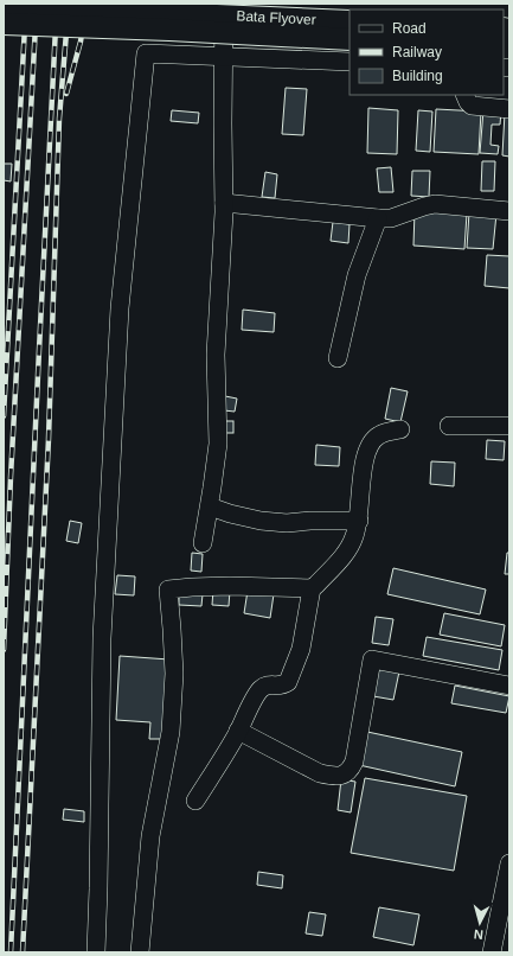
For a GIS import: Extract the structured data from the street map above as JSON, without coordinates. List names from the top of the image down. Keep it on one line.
{"streets":{"main road":["Bata Flyover"]},"legend":["Road","Railway","Building"],"north":"bottom"}
